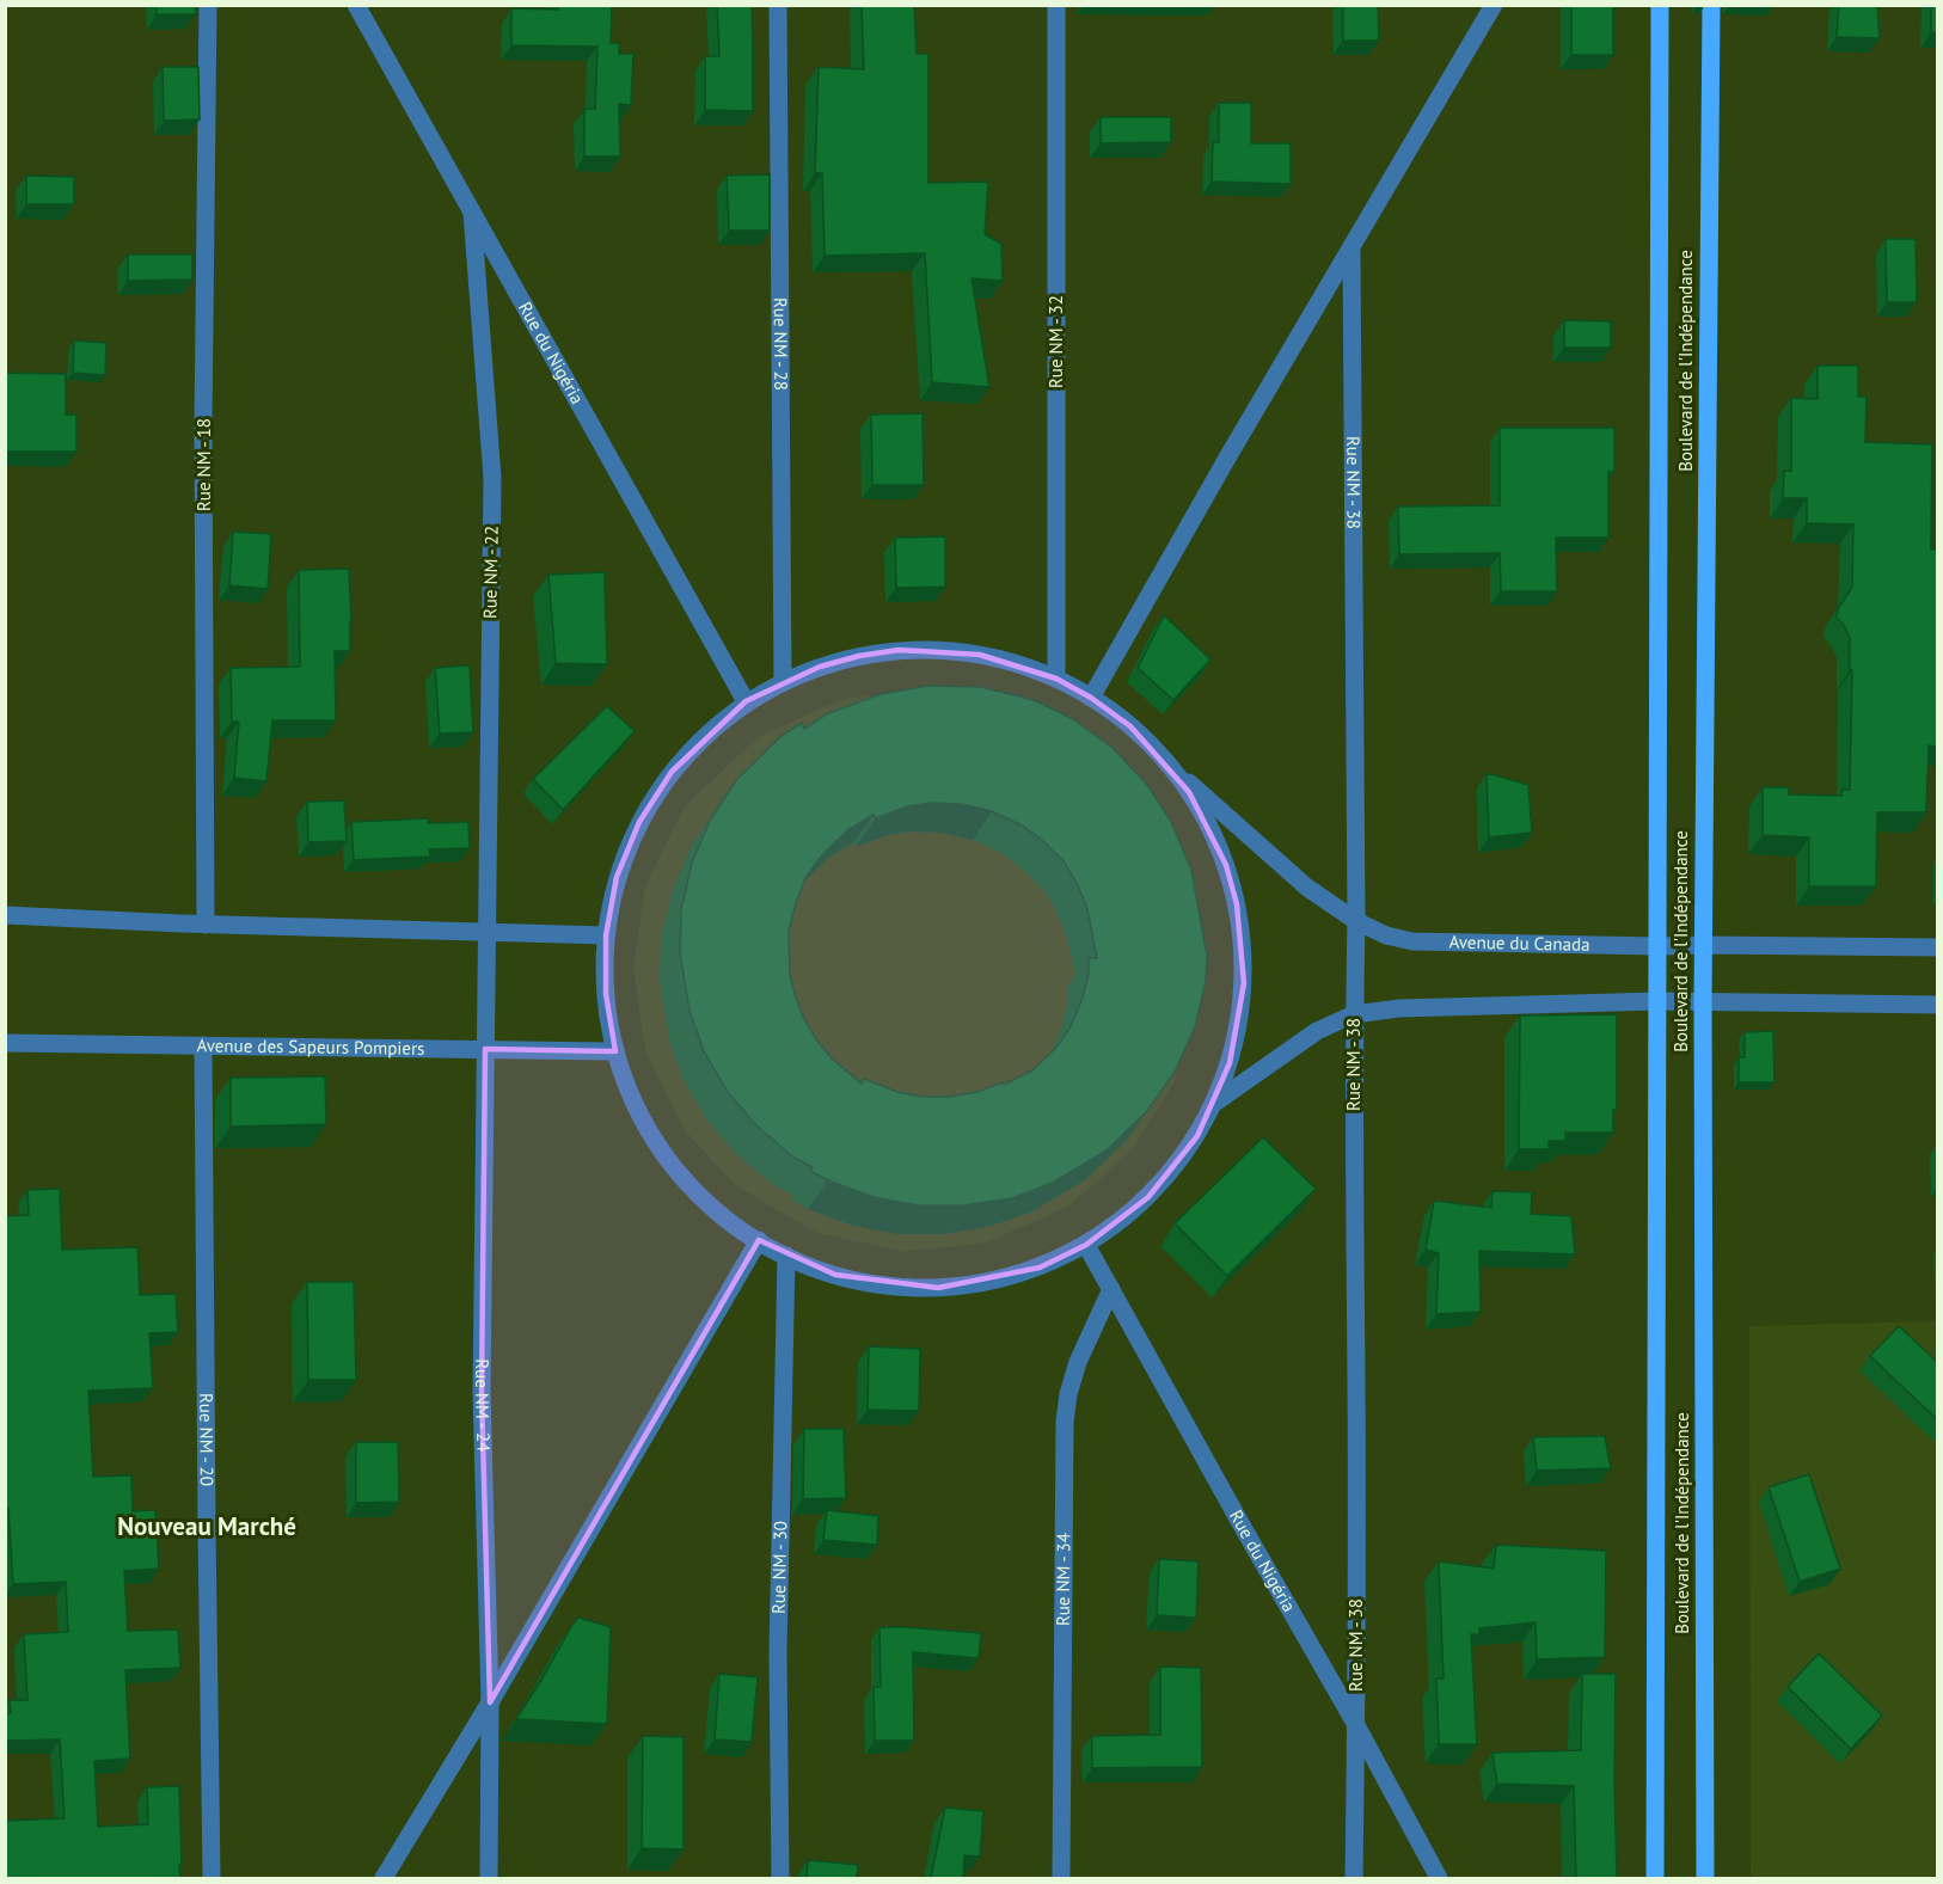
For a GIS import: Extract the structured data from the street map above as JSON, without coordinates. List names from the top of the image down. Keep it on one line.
{"streets":{"main road":["Boulevard de l'Indépendance"],"street":["Rue NM - 32","Rue NM - 28","Rue du Nigéria","Rue NM - 18","Rue NM - 38","Rue NM - 22","Avenue du Canada","Avenue des Sapeurs Pompiers","Rue NM - 24","Rue NM - 20","Rue NM - 30","Rue NM - 34"]},"crossings":[["Rue du Nigéria","Rue NM - 38"],["Rue du Nigéria","Rue NM - 22"],["Rue du Nigéria","Rue NM - 34"],["Boulevard de l'Indépendance","Avenue du Canada"],["Rue NM - 38","Avenue du Canada"],["Rue NM - 22","Rue NM - 24"],["Avenue des Sapeurs Pompiers","Rue NM - 24"],["Avenue des Sapeurs Pompiers","Rue NM - 20"]],"districts":["Nouveau Marché"]}
